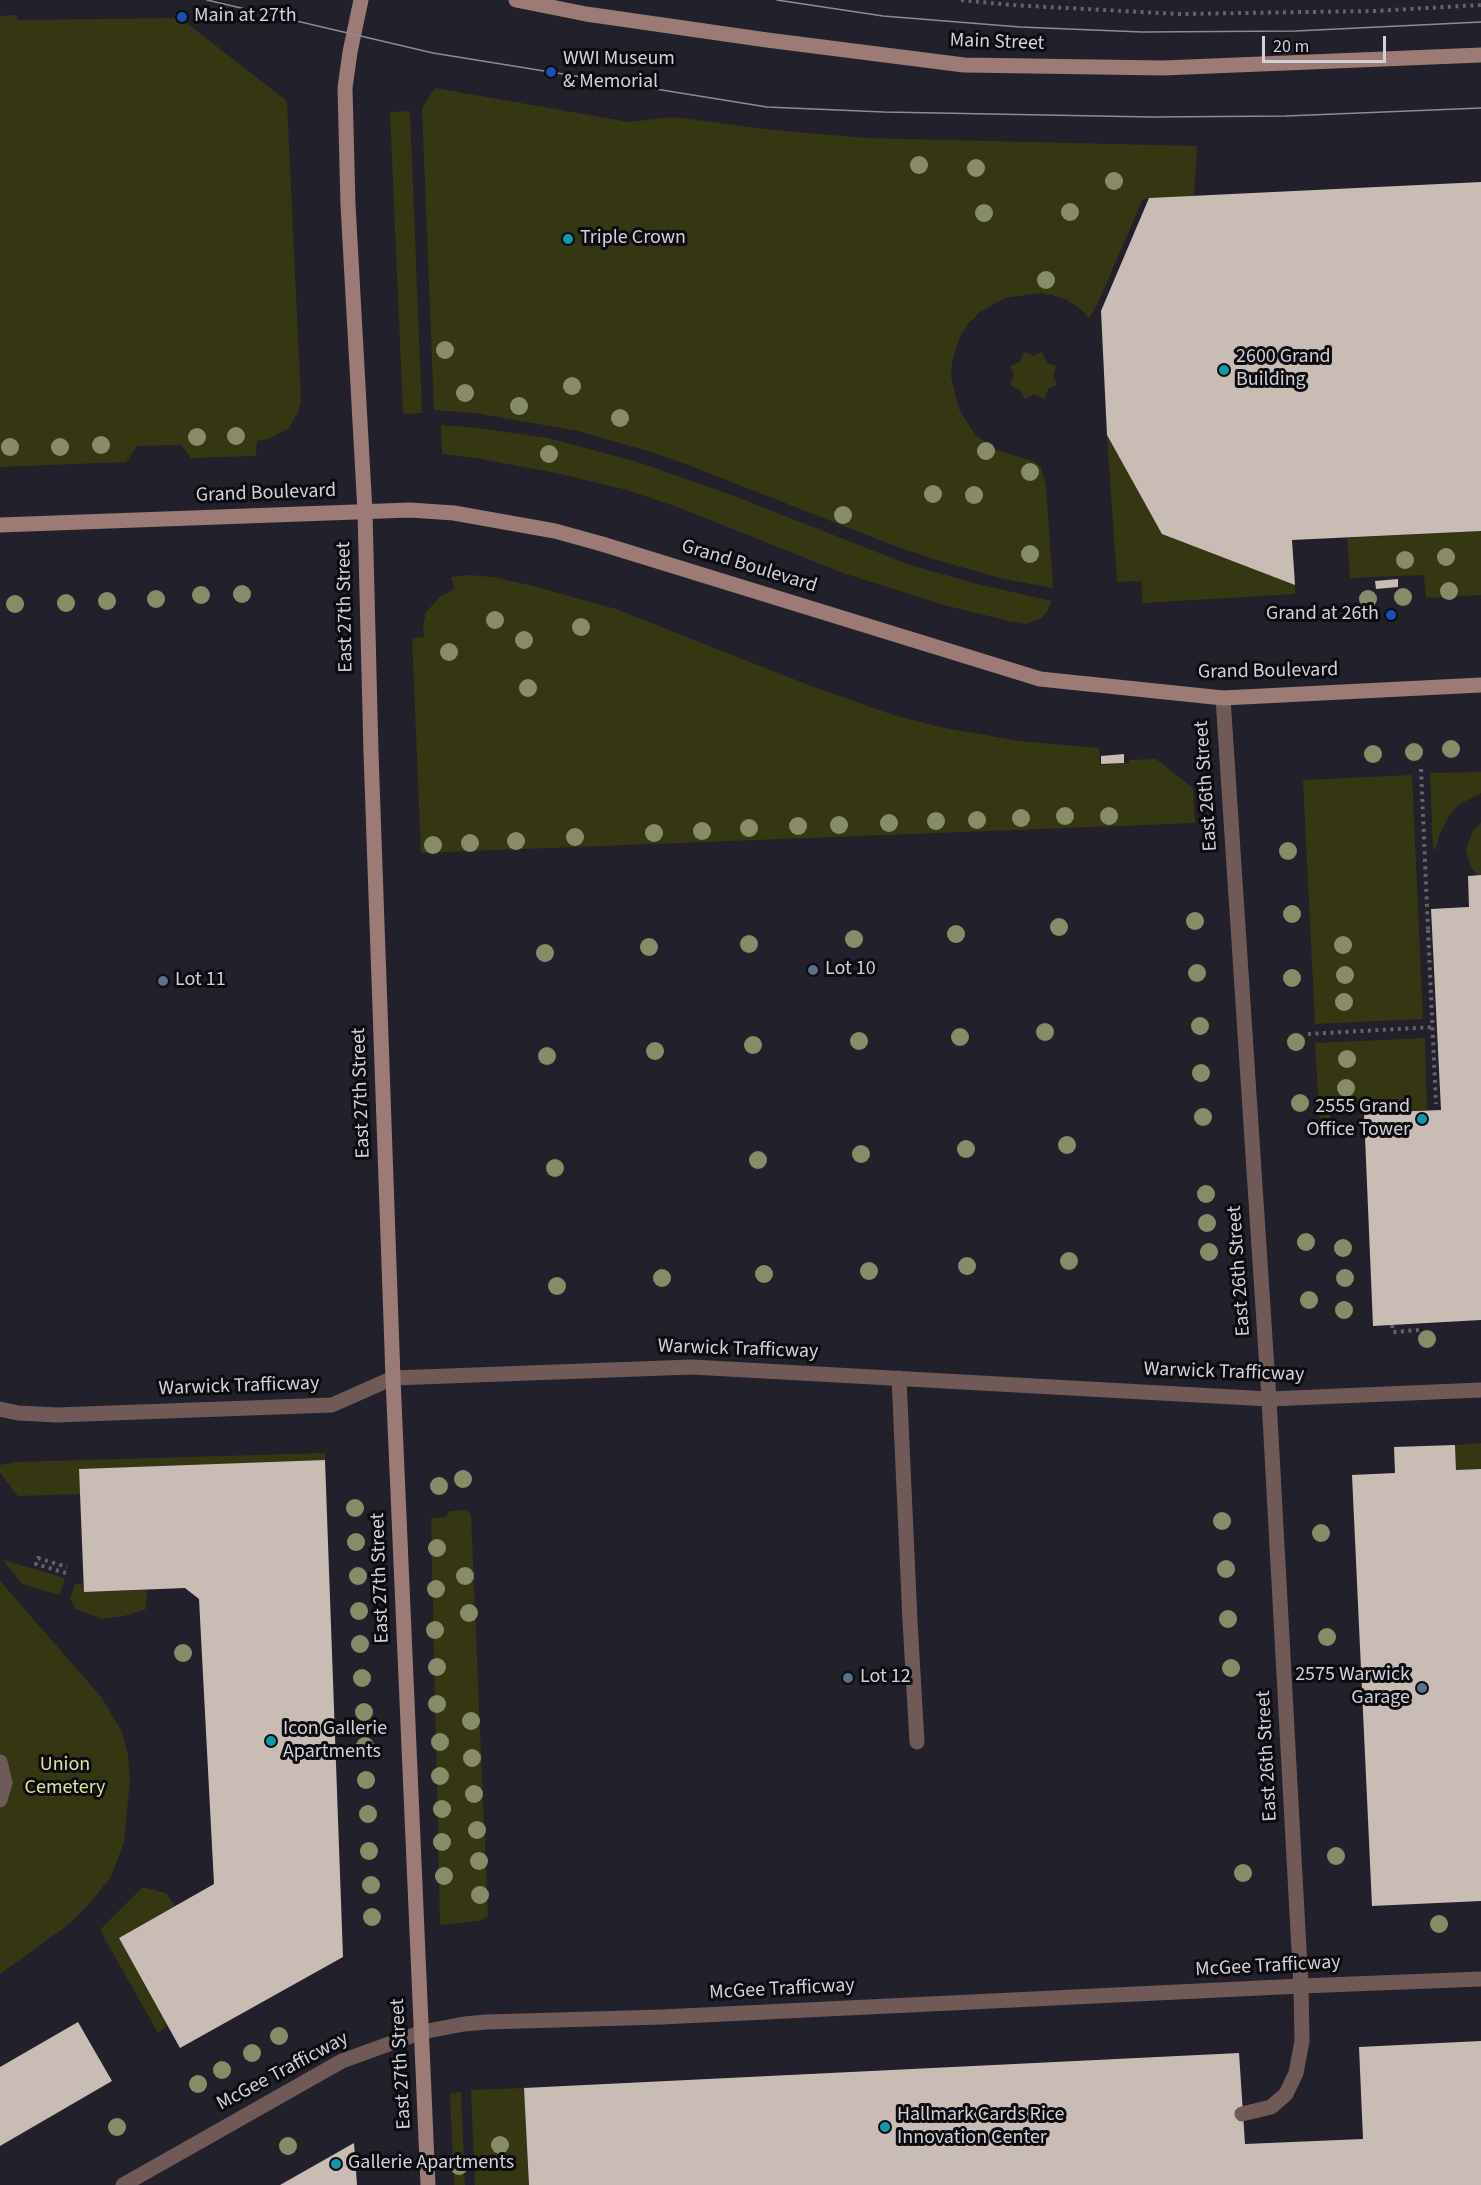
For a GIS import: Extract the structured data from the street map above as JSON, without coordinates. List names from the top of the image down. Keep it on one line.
{"streets":{"main road":["Main Street","Grand Boulevard","East 27th Street"],"street":["East 26th Street","Warwick Trafficway","McGee Trafficway"]},"crossings":[["Grand Boulevard","East 27th Street"],["Grand Boulevard","East 26th Street"],["East 27th Street","Warwick Trafficway"],["East 27th Street","McGee Trafficway"],["East 26th Street","Warwick Trafficway"],["East 26th Street","McGee Trafficway"]],"parks":["Union Cemetery"],"places":["Main at 27th","WWI Museum & Memorial","Triple Crown","2600 Grand Building","Grand at 26th","Lot 10","Lot 11","2555 Grand Office Tower","Lot 12","2575 Warwick Garage","Icon Gallerie Apartments","Hallmark Cards Rice Innovation Center","Gallerie Apartments"],"scale_bar":"20 m"}
